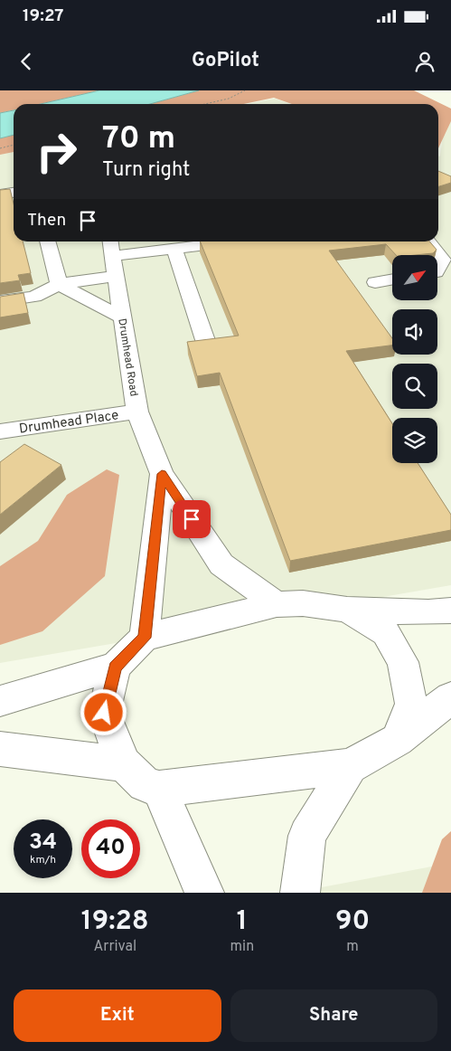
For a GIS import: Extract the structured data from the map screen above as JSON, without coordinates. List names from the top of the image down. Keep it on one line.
{"streets":{"street":["Drumhead Road","Drumhead Place"]},"crossings":[["Drumhead Road","Drumhead Place"]],"north":"top right","page":{"status":"19:27","header":"GoPilot","turn":["70 m","Turn right"],"then":"Then","speed":"34 km/h","limit":"40","eta":["19:28","Arrival","1","min","90","m"],"buttons":["Exit","Share"]}}
